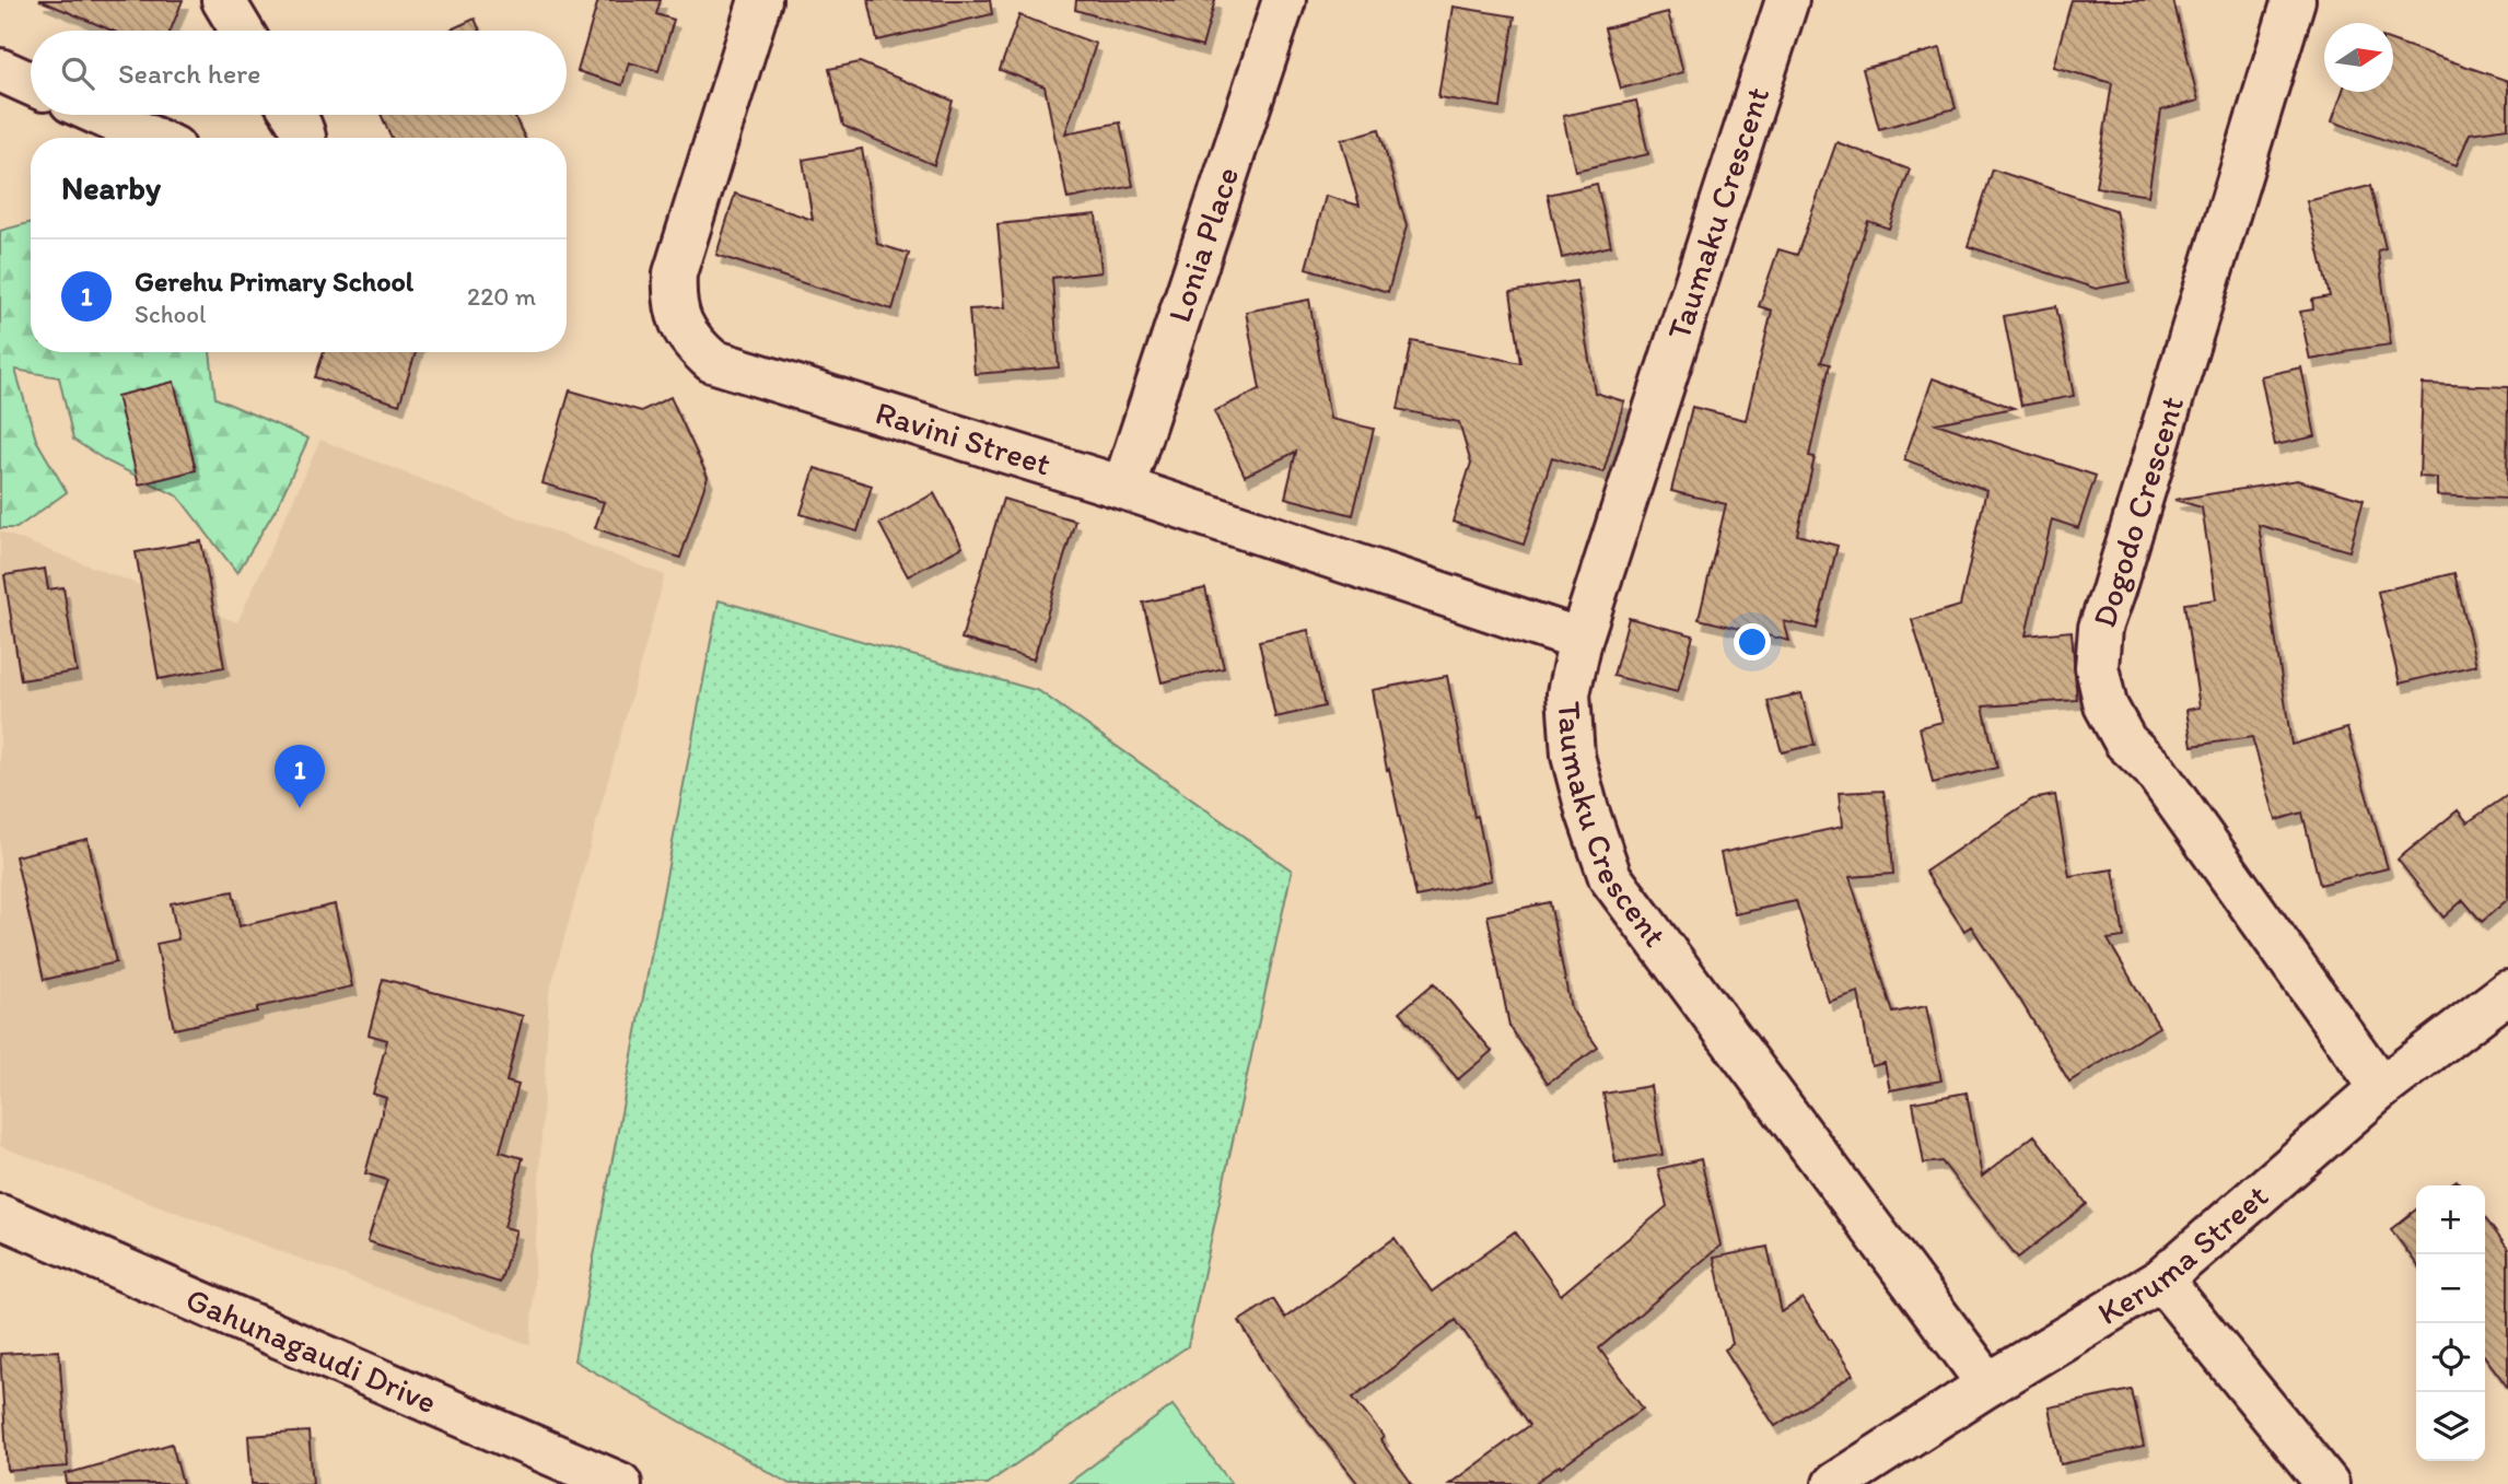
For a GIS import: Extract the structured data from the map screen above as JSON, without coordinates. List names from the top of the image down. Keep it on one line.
{"streets":{"street":["Taumaku Crescent","Lonia Place","Ravini Street","Dogodo Crescent","Keruma Street","Gahunagaudi Drive"]},"crossings":[["Taumaku Crescent","Ravini Street"],["Taumaku Crescent","Keruma Street"],["Lonia Place","Ravini Street"],["Dogodo Crescent","Keruma Street"]],"north":"right","page":{"search":"Search here","heading":"Nearby","list":[{"mark":"1","name":"Gerehu Primary School","note":"School","value":"220 m"}],"pins":"1","map_buttons":["+","−"]}}
